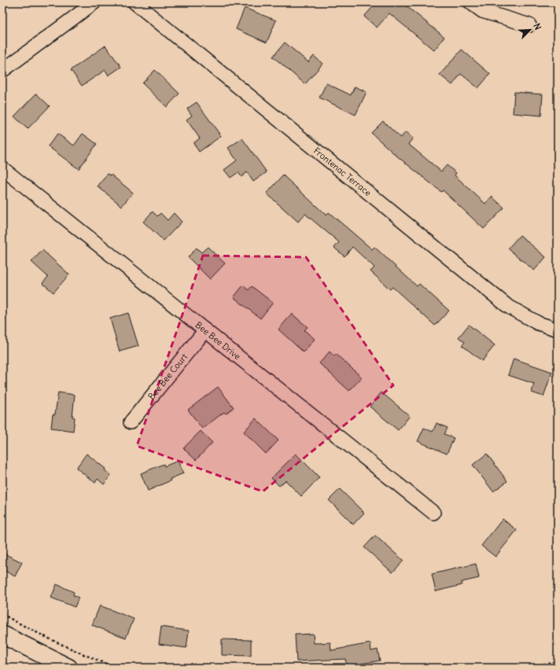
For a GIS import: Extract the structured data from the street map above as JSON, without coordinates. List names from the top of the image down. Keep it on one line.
{"streets":{"street":["Frontenac Terrace","Bee Bee Drive","Bee Bee Court"]},"crossings":[["Bee Bee Drive","Bee Bee Court"]],"north":"top right"}
